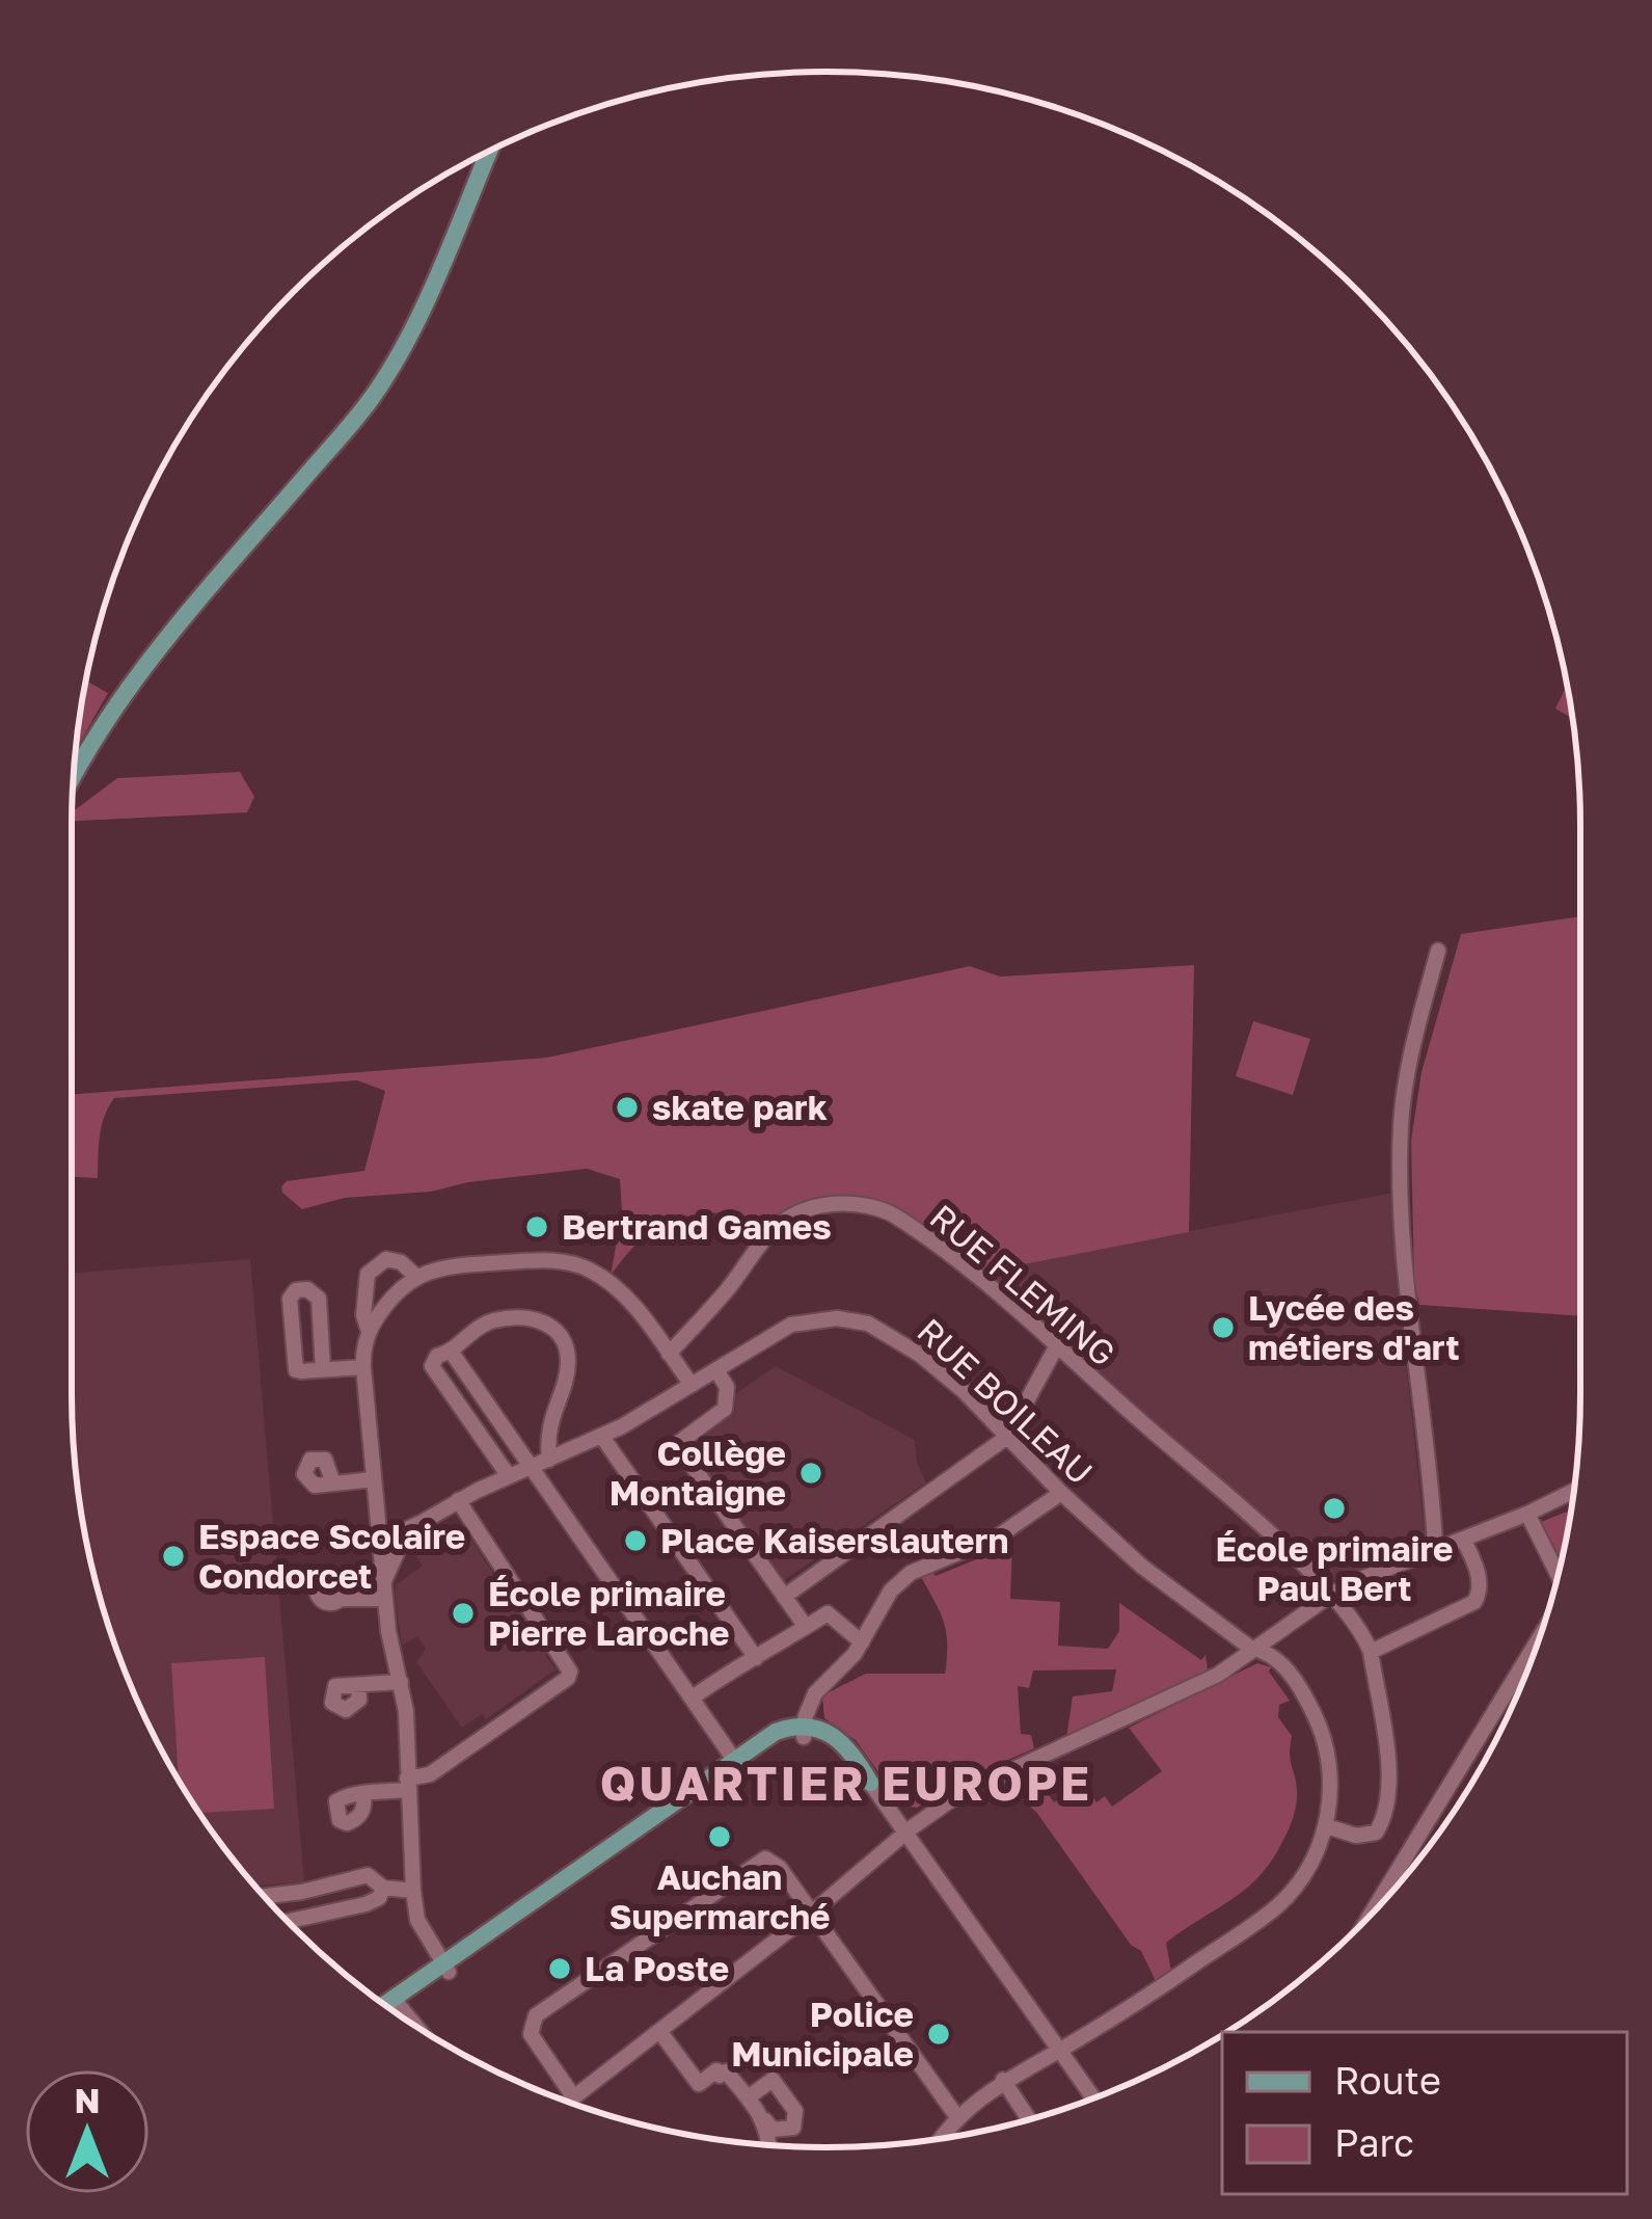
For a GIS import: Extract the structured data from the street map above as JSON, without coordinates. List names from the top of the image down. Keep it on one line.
{"streets":{"street":["RUE FLEMING","RUE BOILEAU"]},"districts":["QUARTIER EUROPE"],"places":["skate park","Bertrand Games","Lycée des métiers d'art","Collège Montaigne","École primaire Paul Bert","Place Kaiserslautern","Espace Scolaire Condorcet","École primaire Pierre Laroche","Auchan Supermarché","La Poste","Police Municipale"],"legend":["Route","Parc"],"north":"top"}
